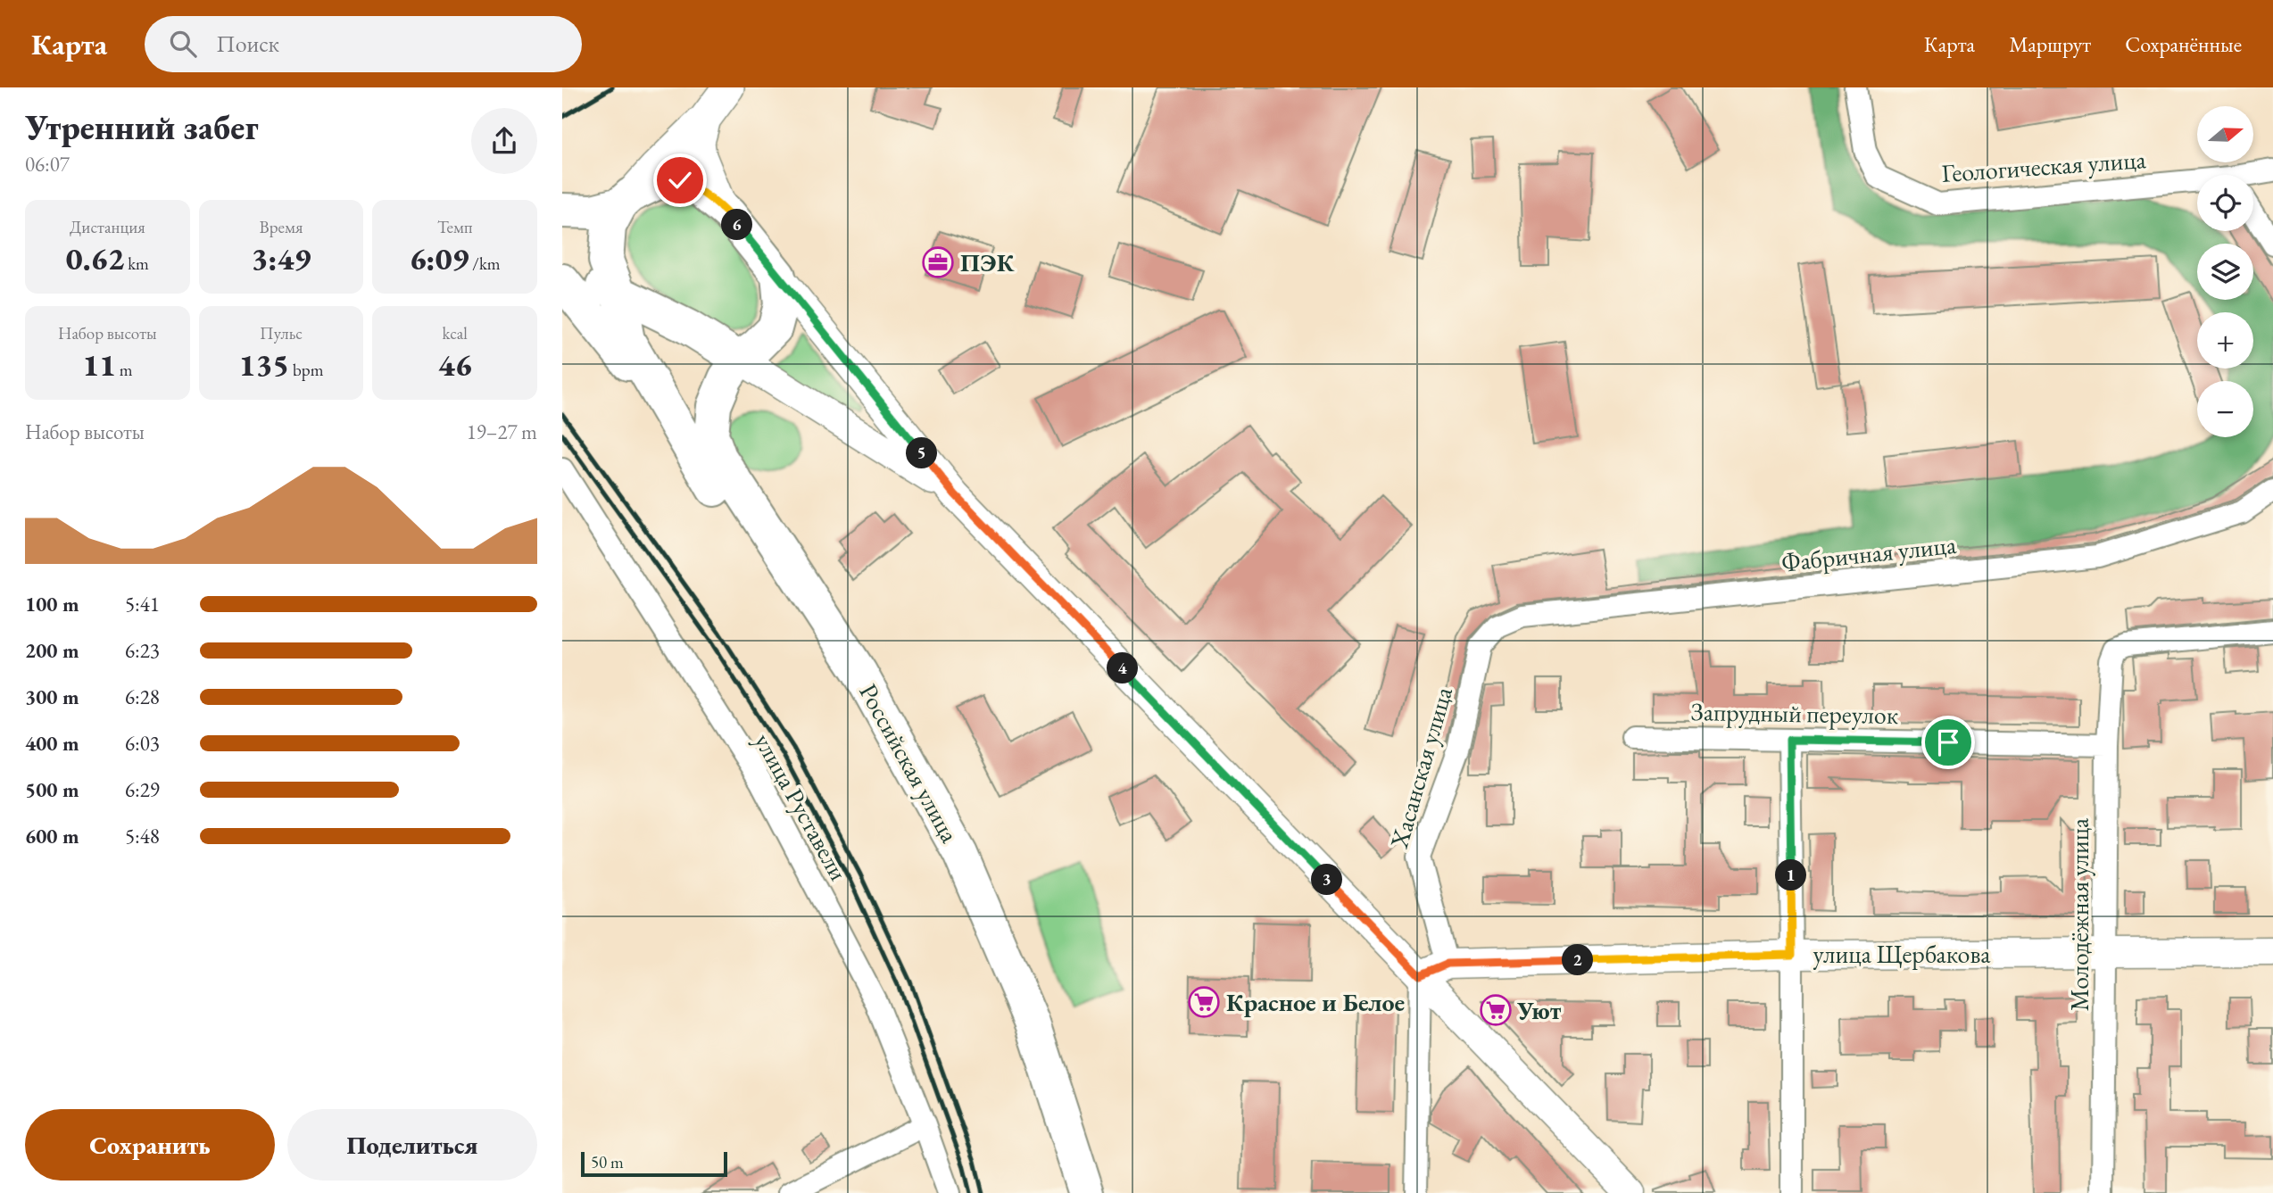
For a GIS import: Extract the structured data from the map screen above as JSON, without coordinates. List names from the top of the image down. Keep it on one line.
{"streets":{"main road":["Российская улица"],"street":["Геологическая улица","Фабричная улица","Запрудный переулок","Хасанская улица","улица Руставели","Молодёжная улица","улица Щербакова"]},"crossings":[["Фабричная улица","Хасанская улица"],["Запрудный переулок","Молодёжная улица"],["Хасанская улица","улица Щербакова"],["Молодёжная улица","улица Щербакова"]],"places":{"office":["ПЭК"],"supermarket":["Красное и Белое","Уют"]},"scale_bar":"50 m","north":"right","page":{"header":"Карта","search":"Поиск","nav":["Карта","Маршрут","Сохранённые"],"heading":["Утренний забег","06:07"],"map_buttons":["+","−"],"stats":[["Дистанция","0.62 km"],["Время","3:49"],["Темп","6:09 /km"],["Набор высоты","11 m"],["Пульс","135 bpm"],["kcal","46"]],"pins":["6","5","4","1","3","2"],"chart":["Набор высоты","19–27 m"],"list":[{"name":"100 m","note":"5:41"},{"name":"200 m","note":"6:23"},{"name":"300 m","note":"6:28"},{"name":"400 m","note":"6:03"},{"name":"500 m","note":"6:29"},{"name":"600 m","note":"5:48"}],"buttons":["Сохранить","Поделиться"],"scale":"50 m"}}
